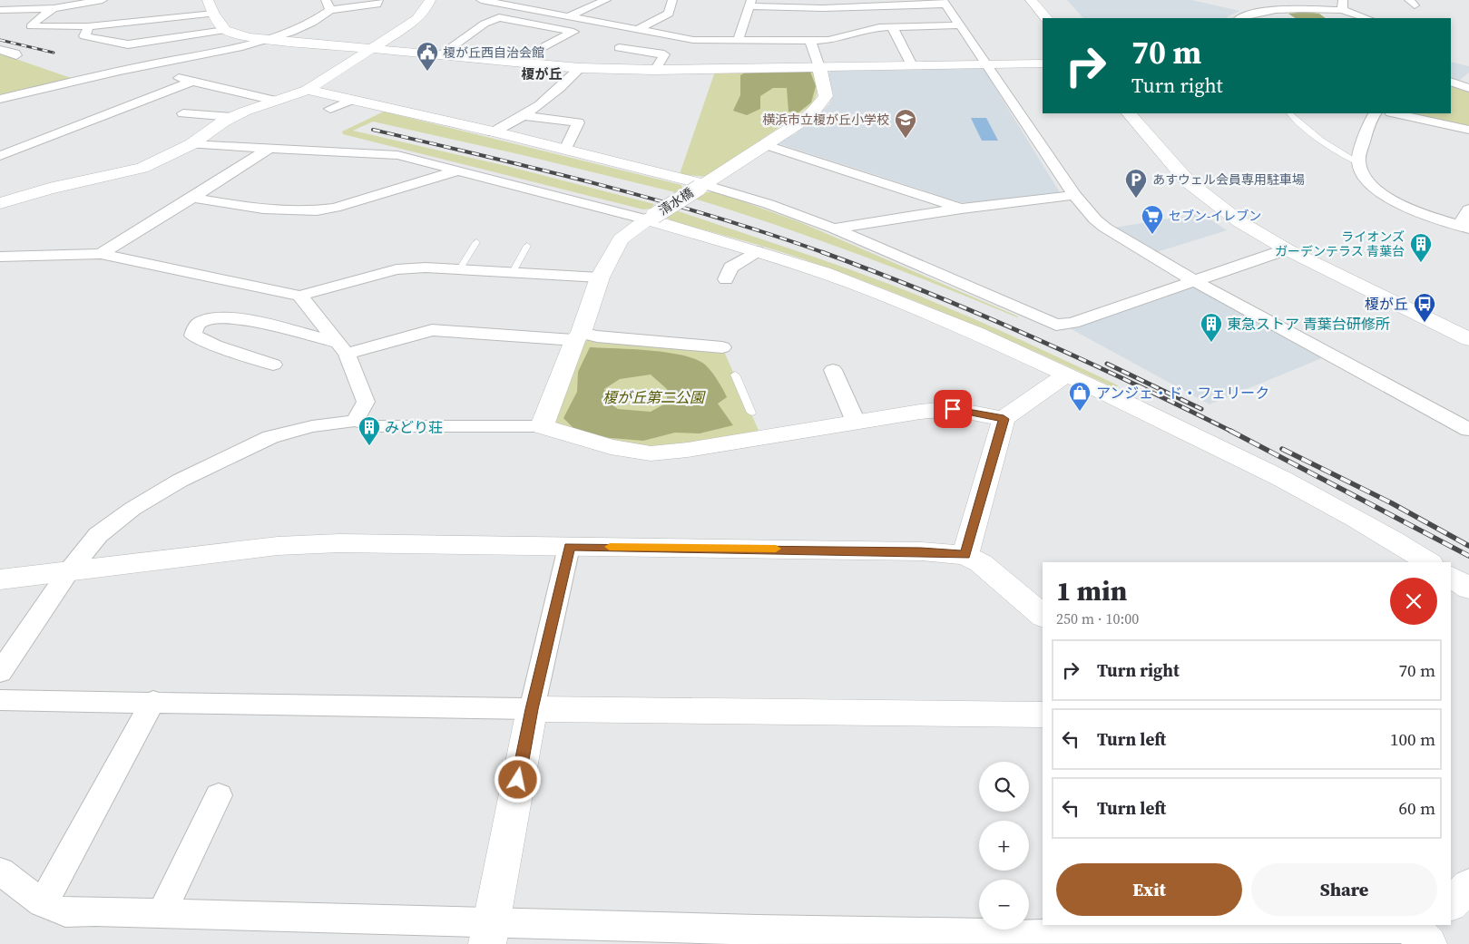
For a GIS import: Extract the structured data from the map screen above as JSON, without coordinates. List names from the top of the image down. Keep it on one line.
{"streets":{"street":["清水橋"]},"districts":["榎が丘"],"parks":["榎が丘第二公園"],"places":{"public building":["榎が丘西自治会館"],"school or university":["横浜市立榎が丘小学校"],"parking":["あすウェル会員専用駐車場"],"supermarket":["セブン-イレブン"],"building":["ライオンズ ガーデンテラス 青葉台","東急ストア 青葉台研修所","みどり荘"],"bus stop":["榎が丘"],"shop":["アンジェ・ド・フェリーク"]},"page":{"turn":["70 m","Turn right"],"heading":["1 min","250 m · 10:00"],"list":[{"name":"Turn right","value":"70 m"},{"name":"Turn left","value":"100 m"},{"name":"Turn left","value":"60 m"}],"map_buttons":["+","−"],"buttons":["Exit","Share"]}}
